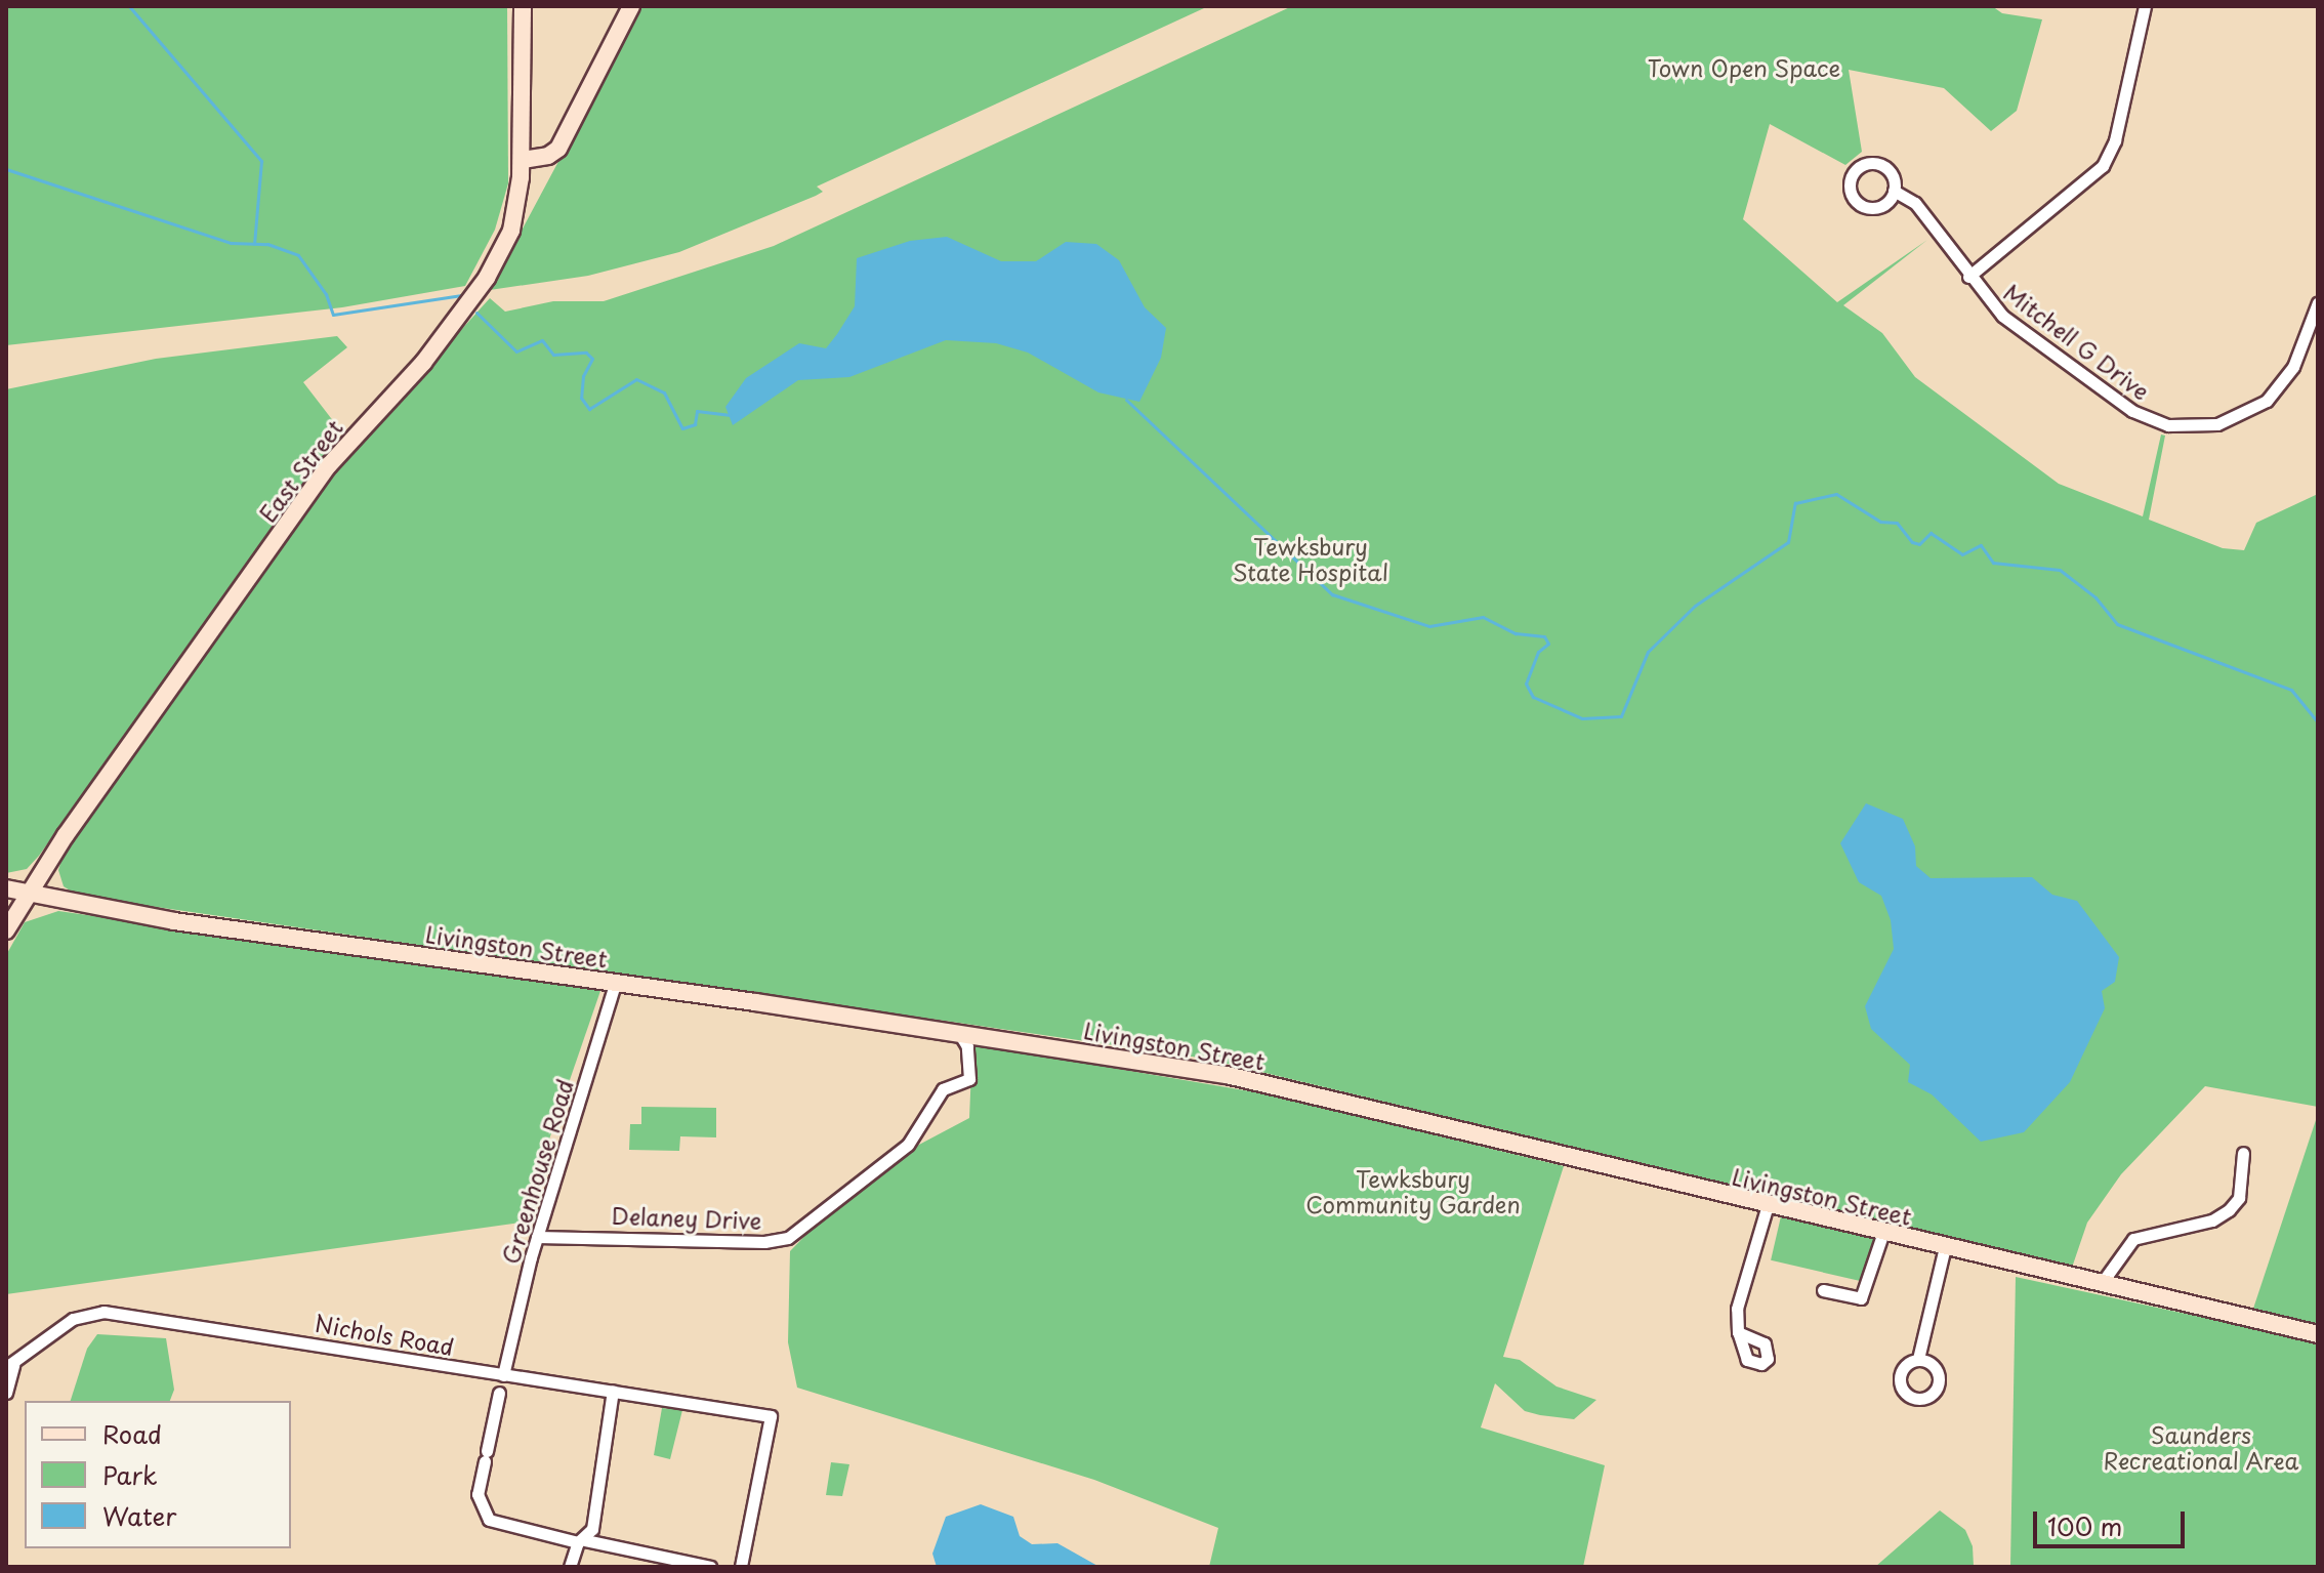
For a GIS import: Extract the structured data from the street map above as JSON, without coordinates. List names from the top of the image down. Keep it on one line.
{"streets":{"street":["Mitchell G Drive","East Street","Livingston Street","Greenhouse Road","Delaney Drive","Nichols Road"]},"crossings":[["East Street","Livingston Street"],["Livingston Street","Greenhouse Road"],["Livingston Street","Delaney Drive"],["Greenhouse Road","Delaney Drive"],["Greenhouse Road","Nichols Road"]],"parks":["Town Open Space","Tewksbury State Hospital","Tewksbury Community Garden","Saunders Recreational Area"],"legend":["Road","Park","Water"],"scale_bar":"100 m"}
